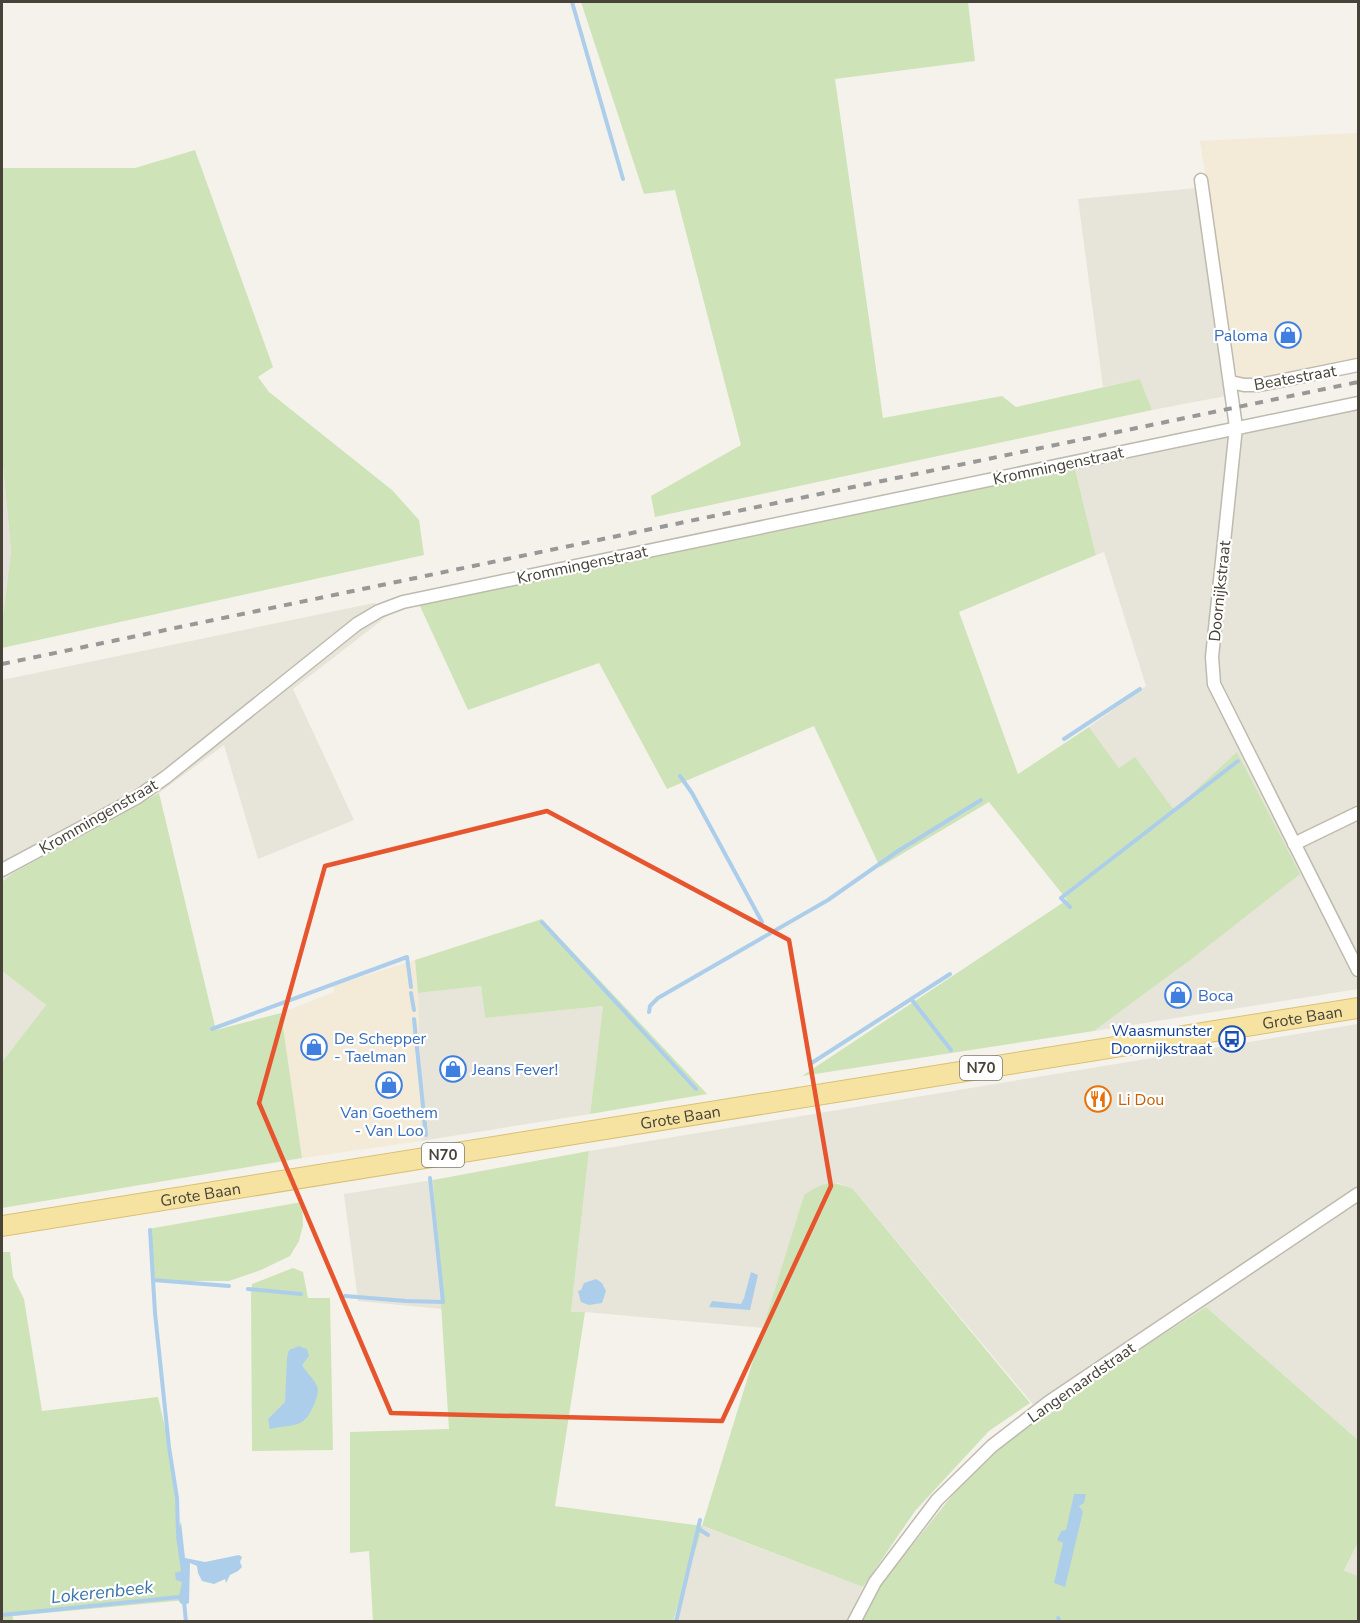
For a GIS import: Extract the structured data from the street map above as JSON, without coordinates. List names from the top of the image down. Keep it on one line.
{"streets":{"main road":["Grote Baan","N70"],"street":["Beatestraat","Krommingenstraat","Doornijkstraat","Langenaardstraat"]},"crossings":[["Beatestraat","Doornijkstraat"],["Krommingenstraat","Doornijkstraat"]],"water":["Lokerenbeek"],"places":{"shop":["Paloma","Boca","De Schepper - Taelman","Jeans Fever!","Van Goethem - Van Loo"],"bus stop":["Waasmunster Doornijkstraat"],"restaurant":["Li Dou"]}}
